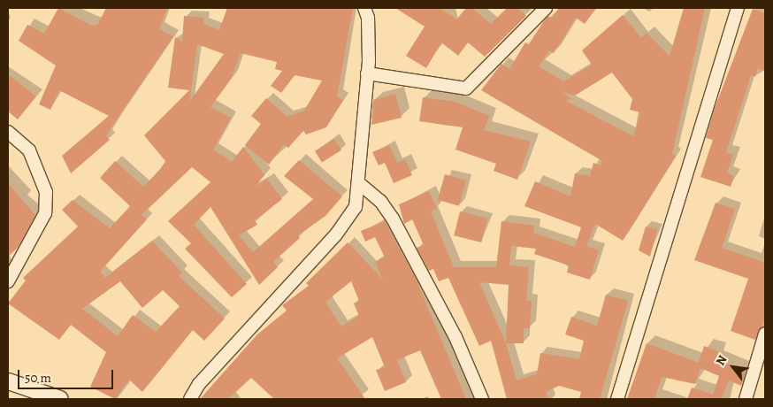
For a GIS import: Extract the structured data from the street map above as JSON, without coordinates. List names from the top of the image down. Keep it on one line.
{"scale_bar":"50 m","north":"top left"}
